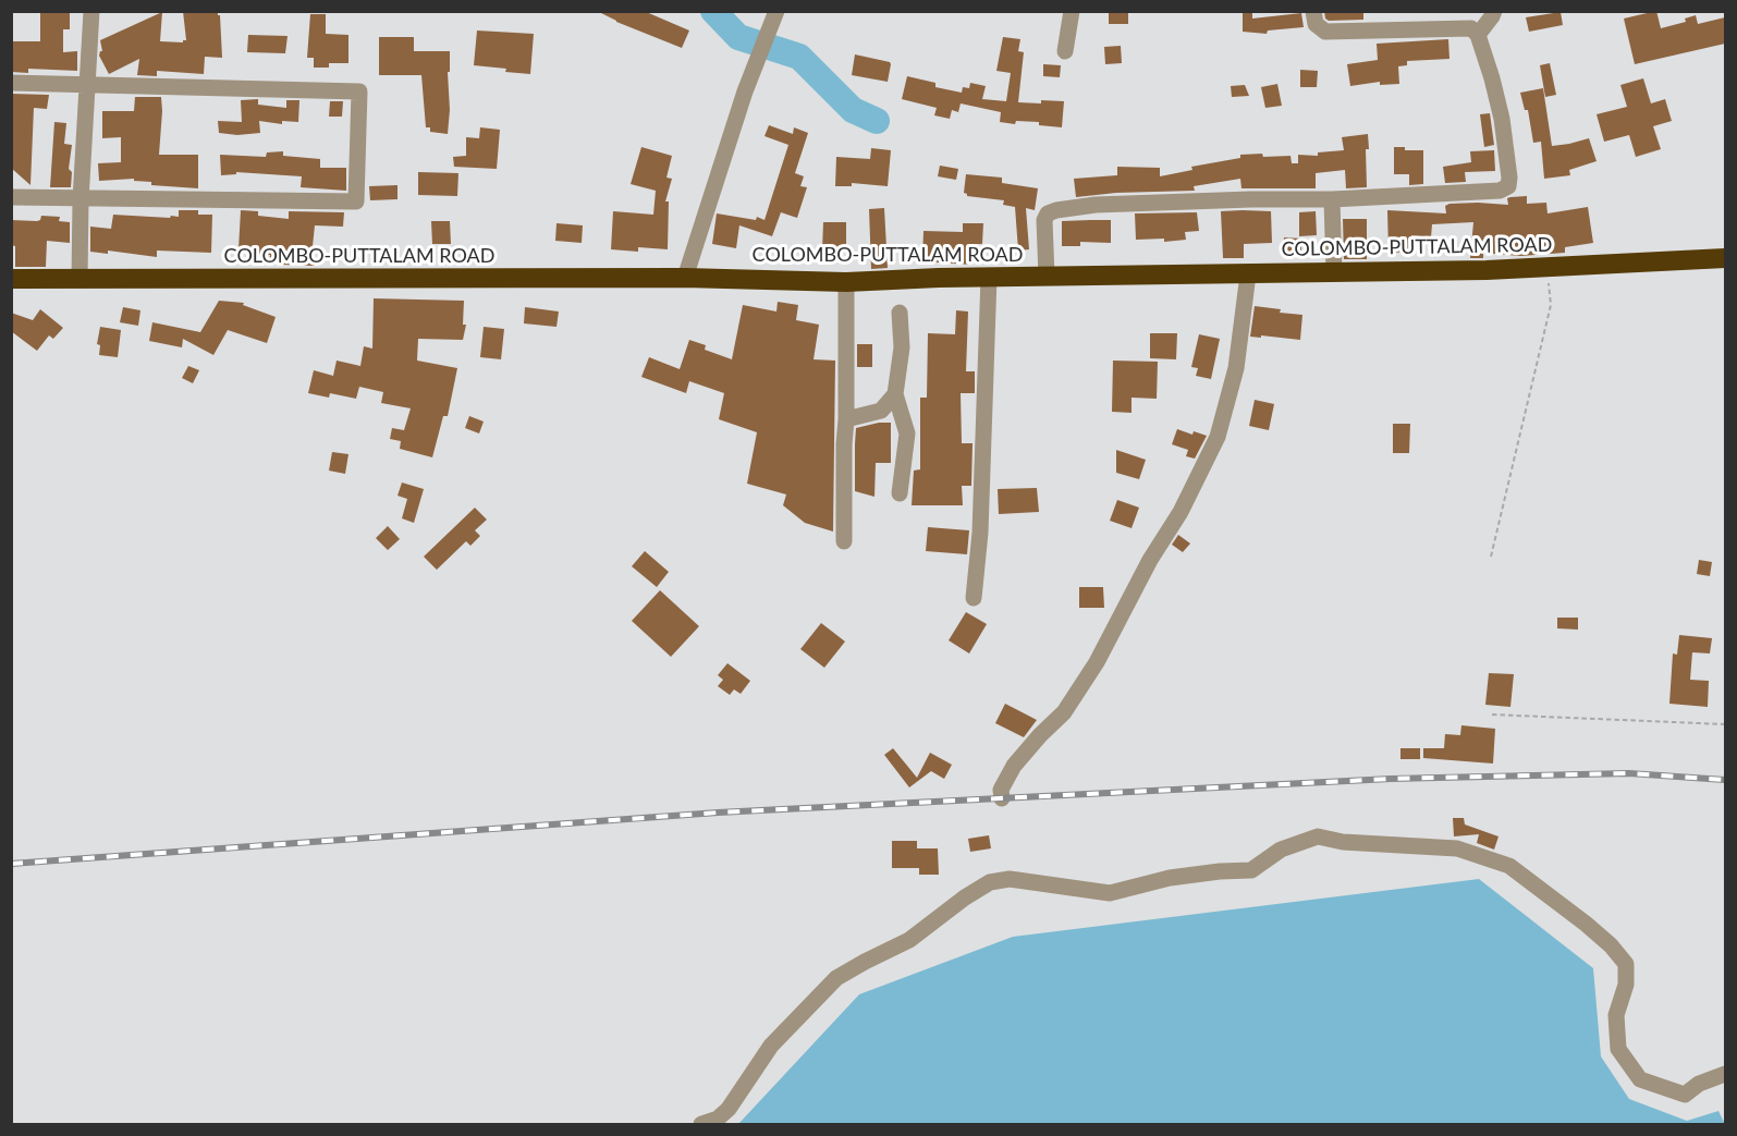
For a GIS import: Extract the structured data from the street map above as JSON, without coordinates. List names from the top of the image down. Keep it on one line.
{"streets":{"highway":["COLOMBO-PUTTALAM ROAD"]}}
